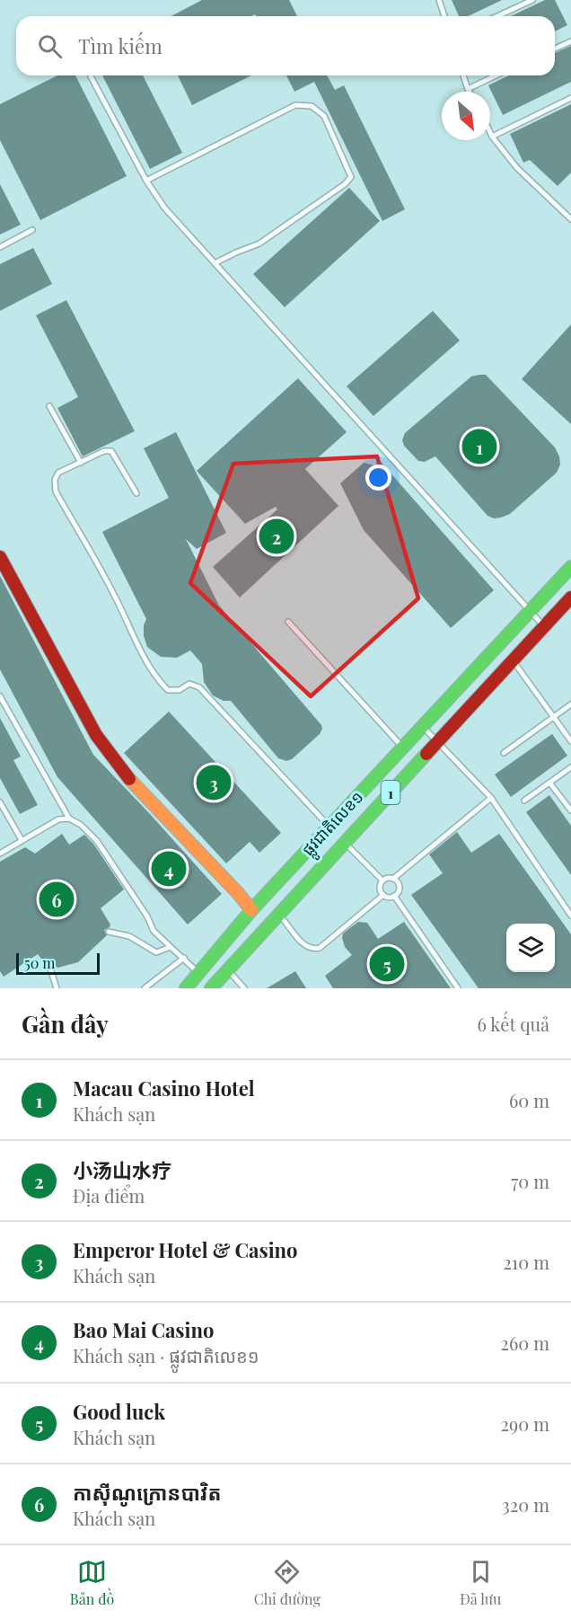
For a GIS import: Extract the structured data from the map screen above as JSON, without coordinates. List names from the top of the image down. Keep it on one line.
{"streets":{"main road":["1","ផ្លូវជាតិលេខ១"]},"scale_bar":"50 m","north":"bottom right","page":{"search":"Tìm kiếm","pins":["1","2","3","4","6","5"],"scale":"50 m","heading":["Gần đây","6 kết quả"],"list":[{"mark":"1","name":"Macau Casino Hotel","note":"Khách sạn","value":"60 m"},{"mark":"2","name":"小汤山水疗","note":"Địa điểm","value":"70 m"},{"mark":"3","name":"Emperor Hotel & Casino","note":"Khách sạn","value":"210 m"},{"mark":"4","name":"Bao Mai Casino","note":"Khách sạn · ផ្លូវជាតិលេខ១","value":"260 m"},{"mark":"5","name":"Good luck","note":"Khách sạn","value":"290 m"},{"mark":"6","name":"កាស៊ីណូក្រោនបាវិត","note":"Khách sạn","value":"320 m"}],"nav":["Bản đồ","Chỉ đường","Đã lưu"]}}
